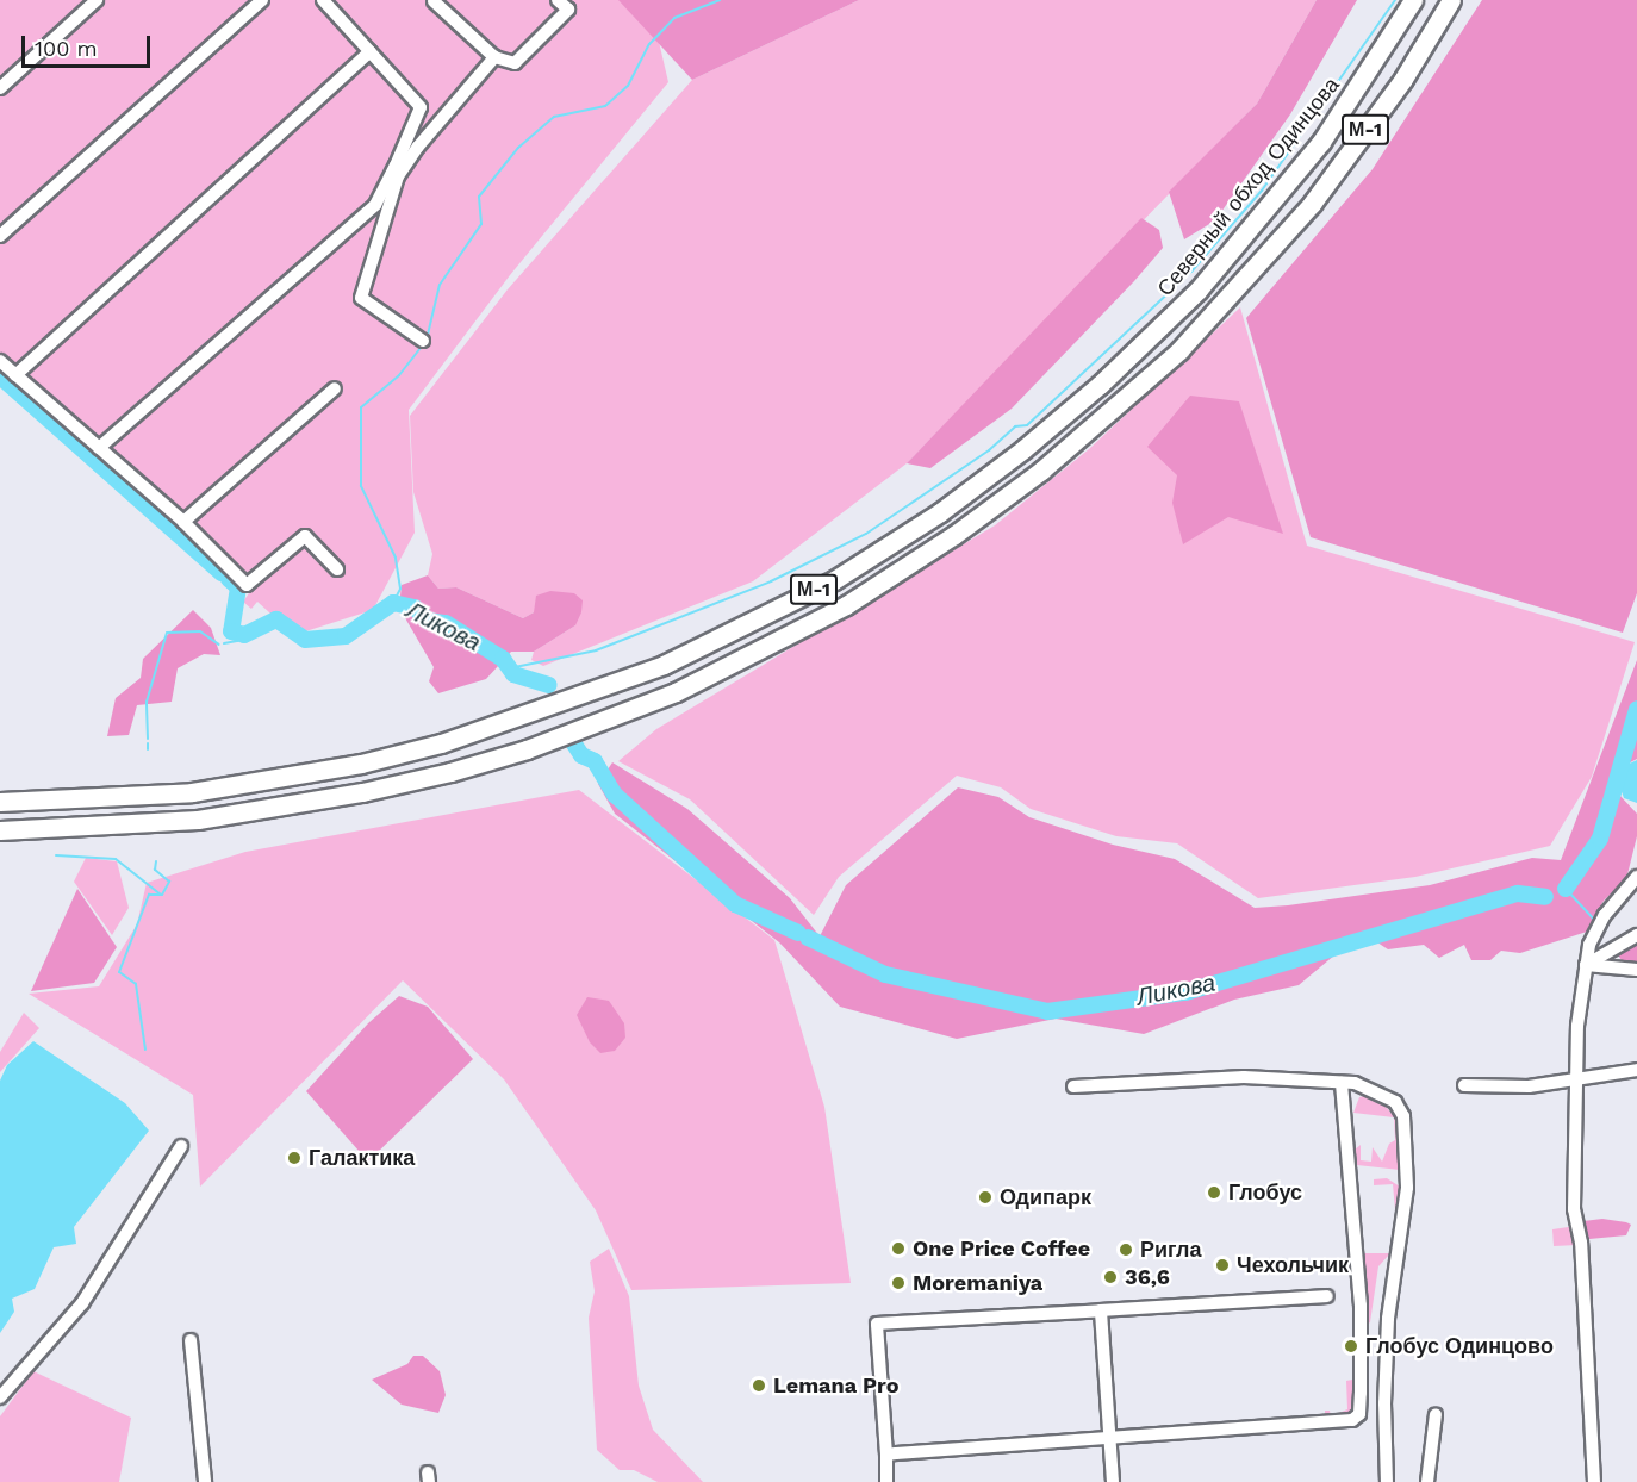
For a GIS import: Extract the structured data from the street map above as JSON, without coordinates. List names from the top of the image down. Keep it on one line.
{"streets":{"highway":["М-1","Северный обход Одинцова"]},"water":["Ликова"],"places":["Галактика","Глобус","Одипарк","One Price Coffee","Ригла","Чехольчик","36,6","Moremaniya","Глобус Одинцово","Lemana Pro"],"scale_bar":"100 m"}
